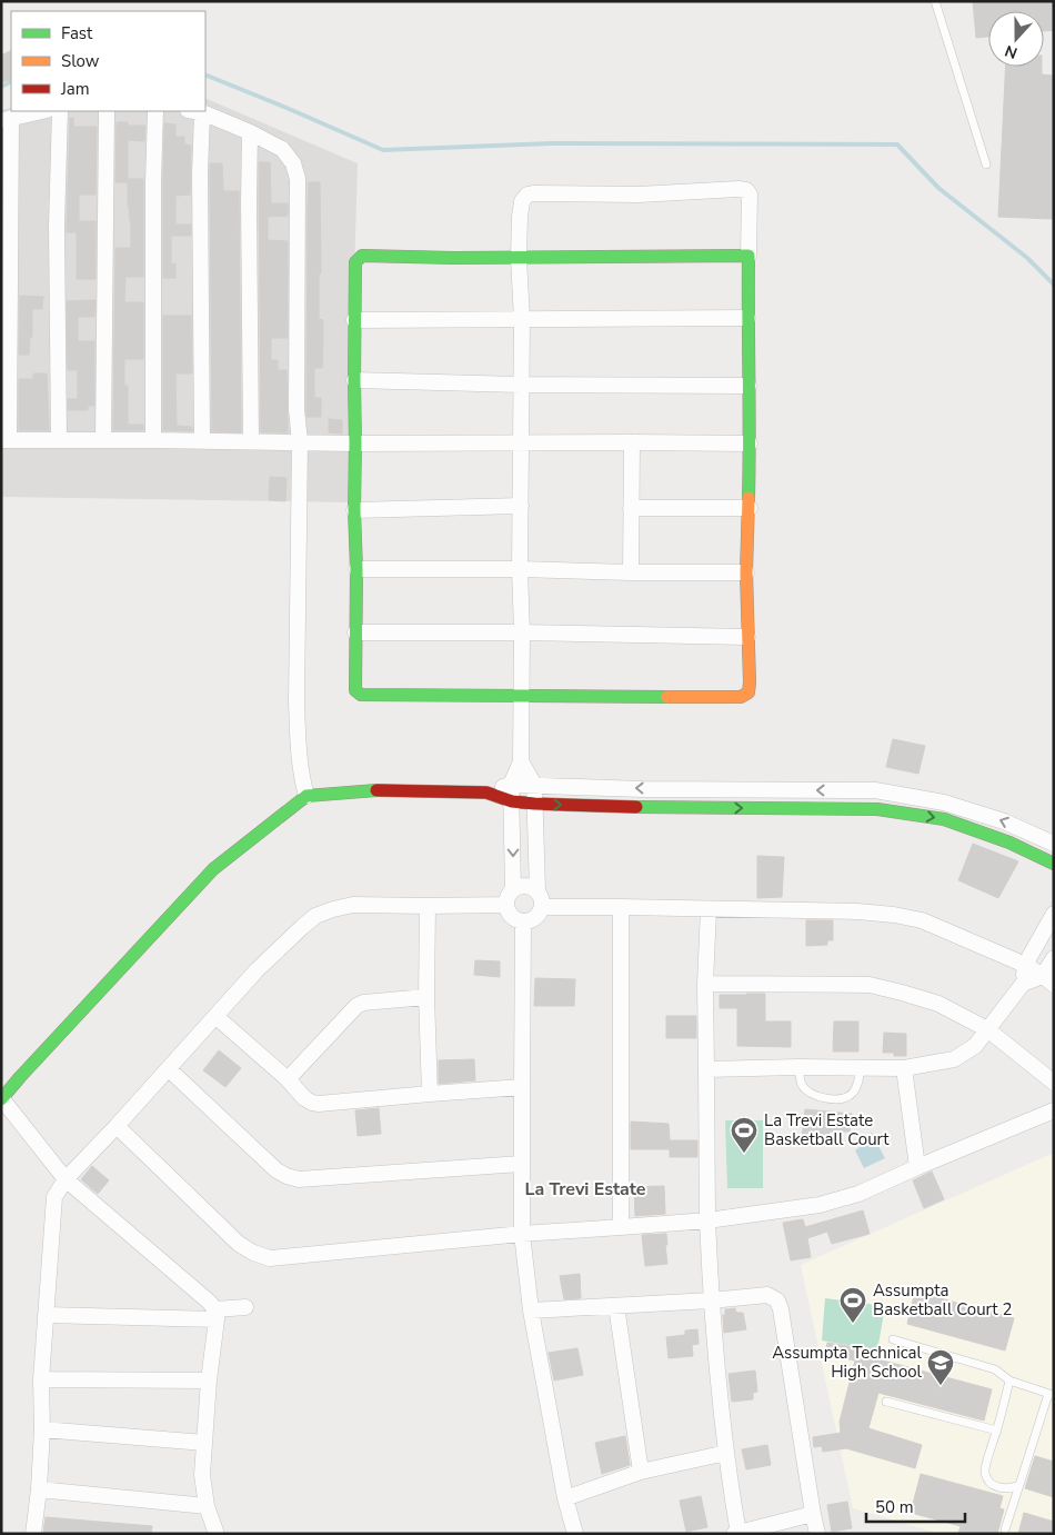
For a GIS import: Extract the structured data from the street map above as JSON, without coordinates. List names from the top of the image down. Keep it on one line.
{"districts":["La Trevi Estate"],"places":{"sports":["La Trevi Estate Basketball Court","Assumpta Basketball Court 2"],"school or university":["Assumpta Technical High School"]},"legend":["Fast","Slow","Jam"],"scale_bar":"50 m","north":"bottom"}
